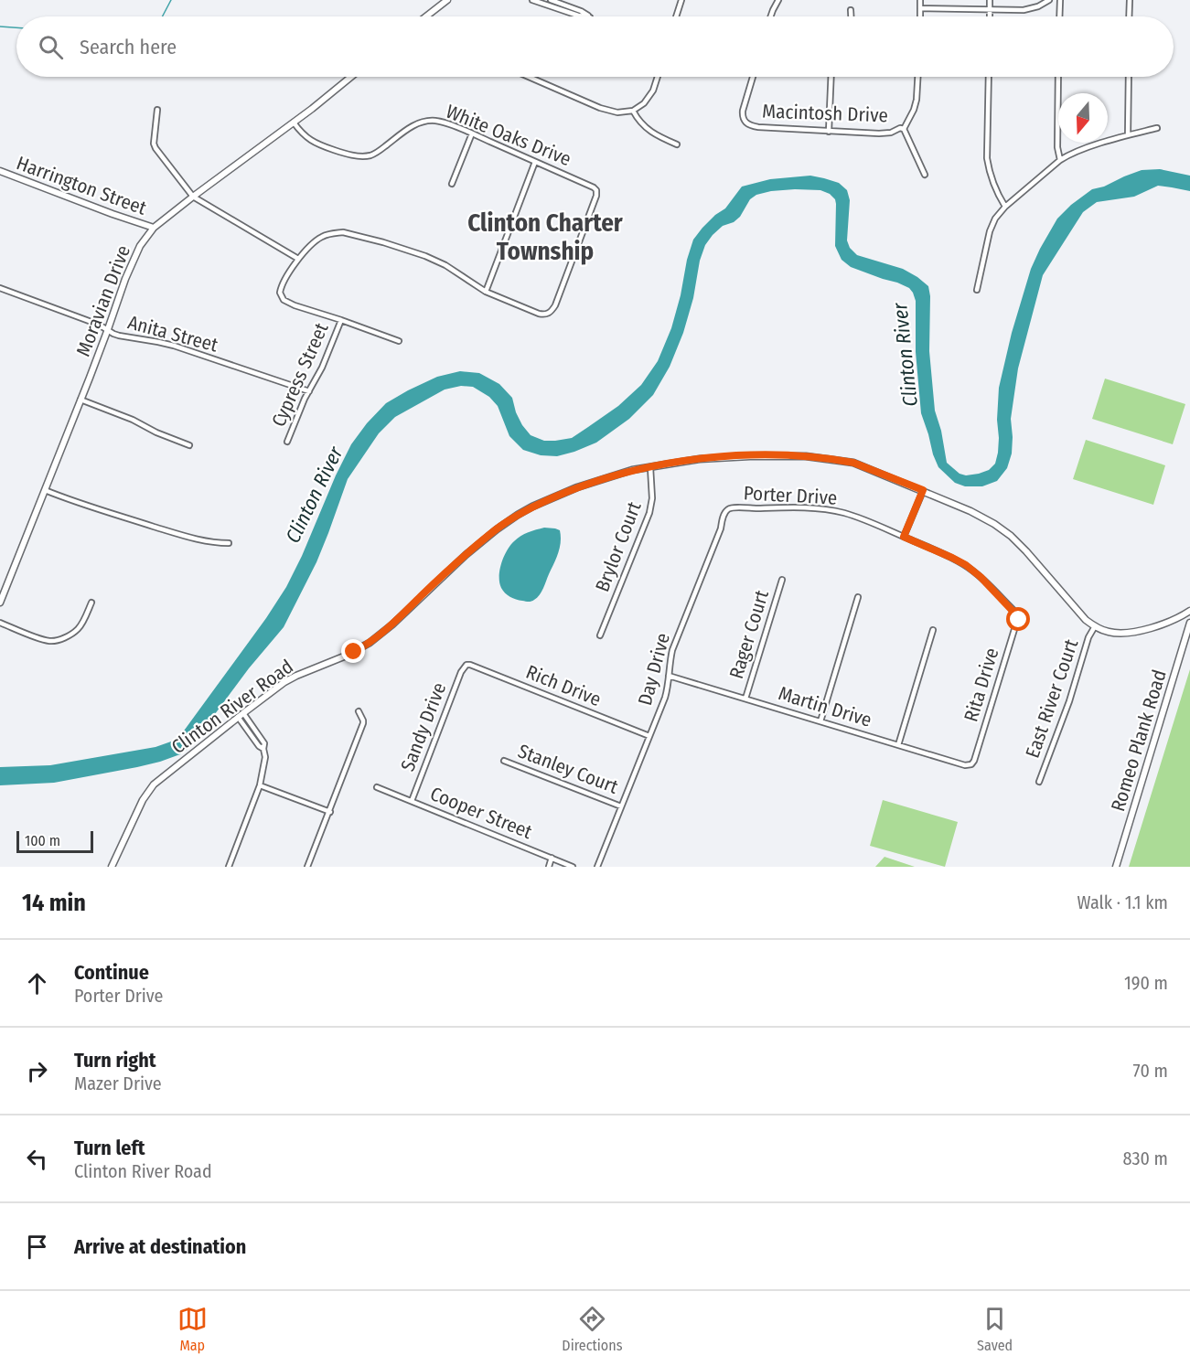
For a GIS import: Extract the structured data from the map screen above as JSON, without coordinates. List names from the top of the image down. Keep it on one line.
{"streets":{"street":["Macintosh Drive","White Oaks Drive","Harrington Street","Moravian Drive","Anita Street","Cypress Street","Porter Drive","Brylor Court","Rager Court","Day Drive","Rita Drive","Rich Drive","East River Court","Clinton River Road","Martin Drive","Sandy Drive","Romeo Plank Road","Stanley Court","Cooper Street"]},"crossings":[["White Oaks Drive","Moravian Drive"],["Harrington Street","Moravian Drive"],["Moravian Drive","Anita Street"],["Anita Street","Cypress Street"],["Porter Drive","Day Drive"],["Porter Drive","Rita Drive"],["Brylor Court","Clinton River Road"],["Rager Court","Martin Drive"],["Day Drive","Rich Drive"],["Day Drive","Martin Drive"],["Day Drive","Stanley Court"],["Rita Drive","Martin Drive"],["Rich Drive","Sandy Drive"],["East River Court","Clinton River Road"],["Sandy Drive","Cooper Street"]],"districts":["Clinton Charter Township"],"water":["Clinton River"],"scale_bar":"100 m","north":"bottom","page":{"search":"Search here","scale":"100 m","heading":["14 min","Walk · 1.1 km"],"list":[["Continue","Porter Drive","190 m"],["Turn right","Mazer Drive","70 m"],["Turn left","Clinton River Road","830 m"],"Arrive at destination"],"nav":["Map","Directions","Saved"]}}
